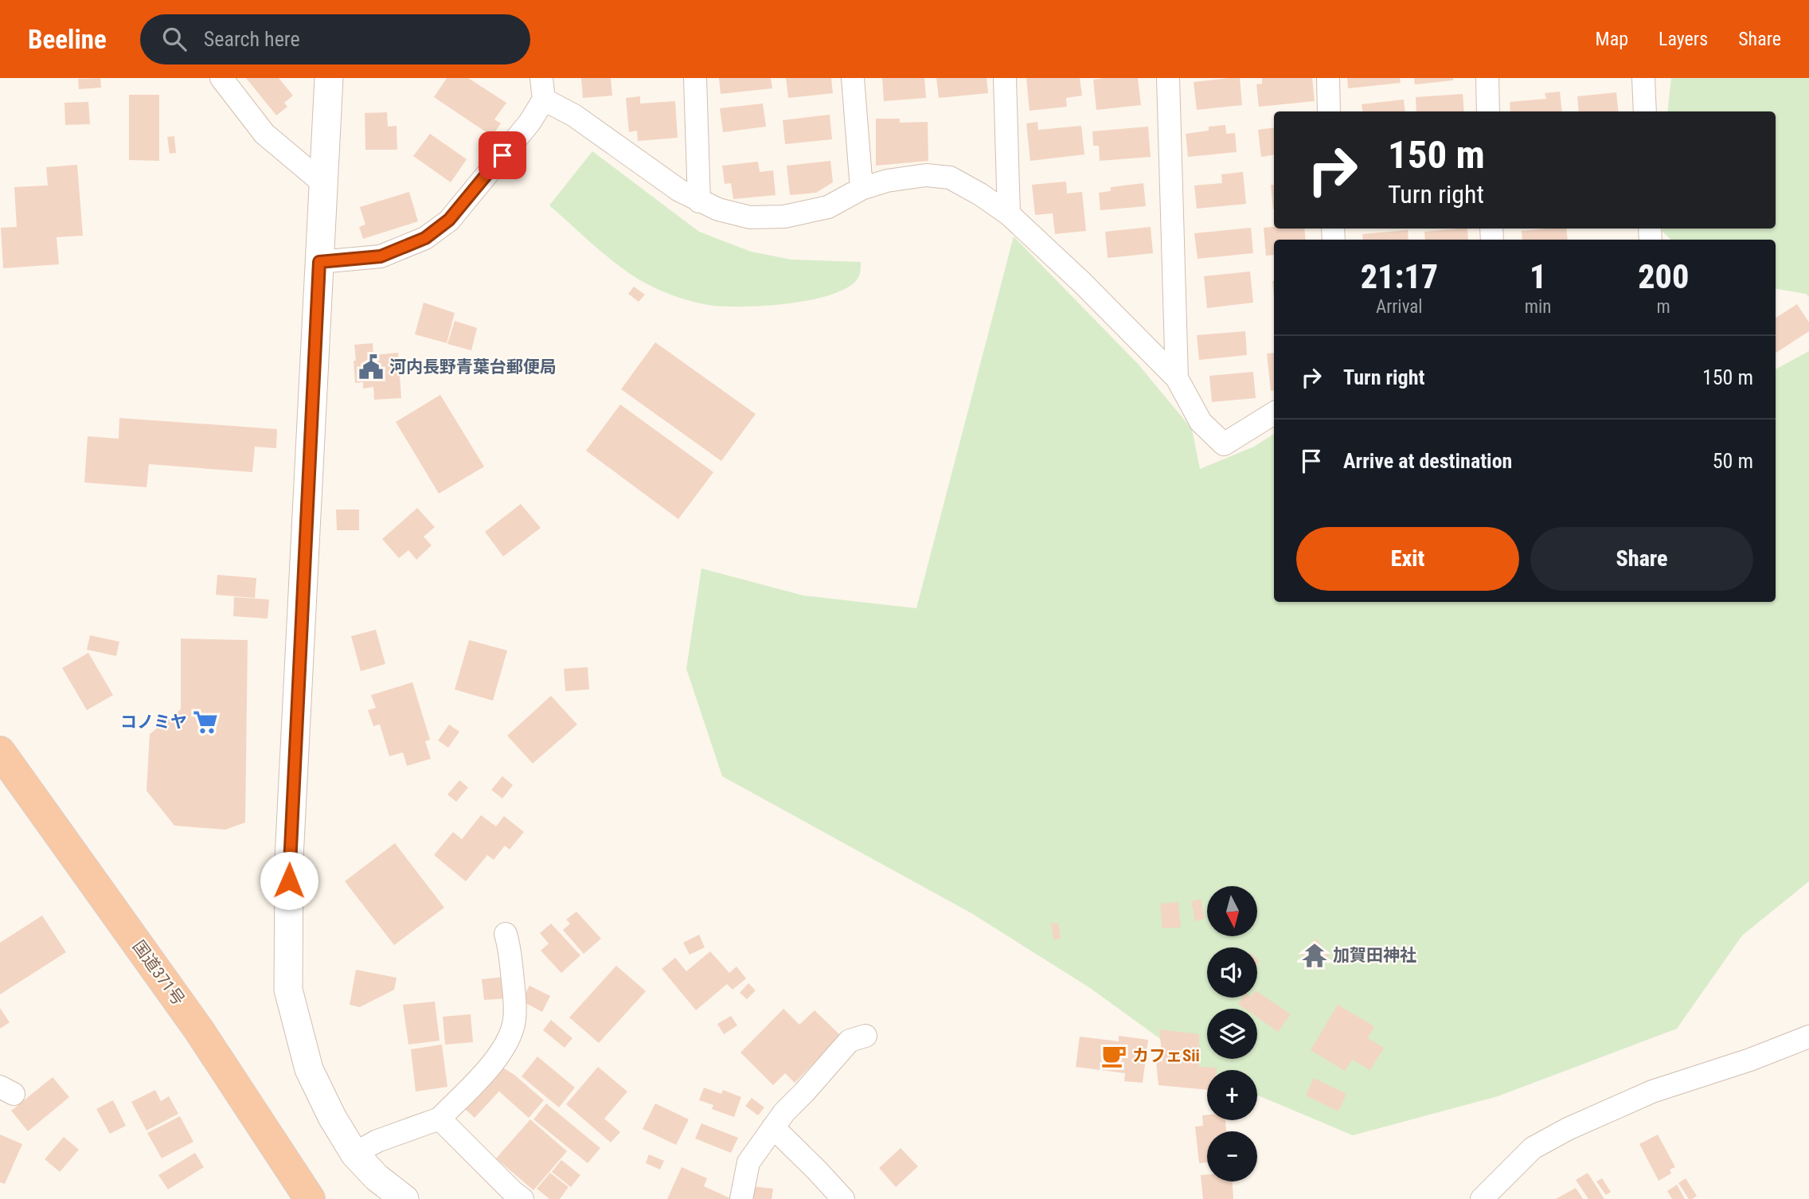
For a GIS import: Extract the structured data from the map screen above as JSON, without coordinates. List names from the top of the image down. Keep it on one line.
{"streets":{"highway":["国道371号"]},"places":{"public building":["河内長野青葉台郵便局"],"supermarket":["コノミヤ"],"temple":["加賀田神社"],"cafe":["カフェSii"]},"north":"bottom","page":{"header":"Beeline","search":"Search here","nav":["Map","Layers","Share"],"turn":["150 m","Turn right"],"eta":["21:17","Arrival","1","min","200","m"],"list":[{"name":"Turn right","value":"150 m"},{"name":"Arrive at destination","value":"50 m"}],"buttons":["Exit","Share"],"map_buttons":["+","−"]}}
